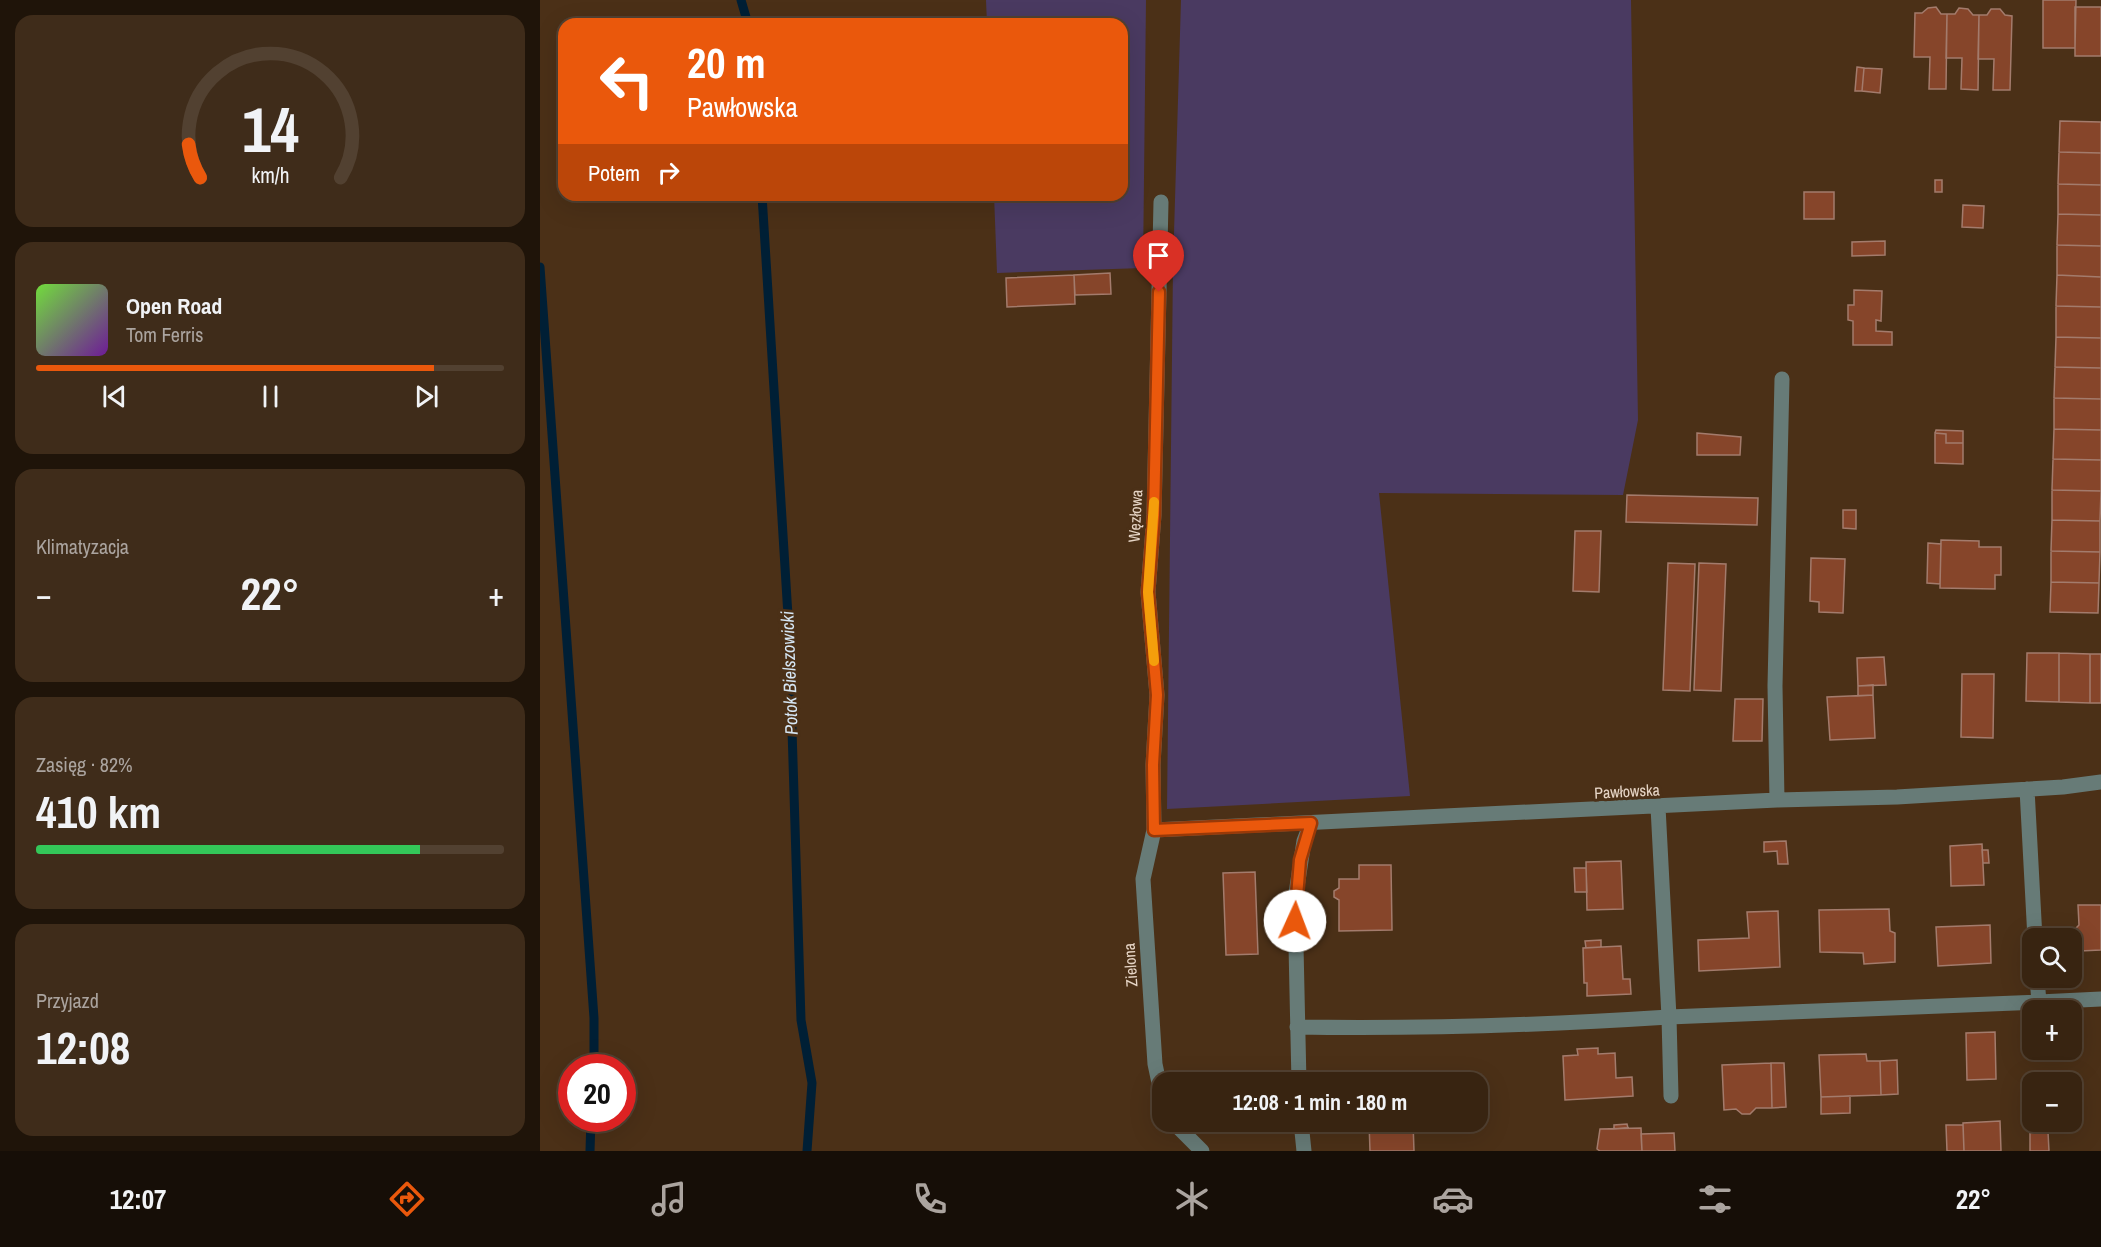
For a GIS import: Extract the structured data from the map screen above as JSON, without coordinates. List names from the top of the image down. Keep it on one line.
{"streets":{"street":["Węzłowa","Pawłowska","Zielona"]},"crossings":[["Węzłowa","Pawłowska"],["Węzłowa","Zielona"],["Pawłowska","Zielona"]],"water":["Potok Bielszowicki"],"page":{"turn":["20 m","Pawłowska"],"then":"Potem","song":["Open Road","Tom Ferris"],"tile":["Klimatyzacja",["Zasięg · 82%","410 km"],["Przyjazd","12:08"]],"heat":["−","22°","+"],"map_buttons":["+","−"],"limit":"20","trip":"12:08 · 1 min · 180 m","tabs":["12:07","22°"],"gauge":["14","km/h"]}}
